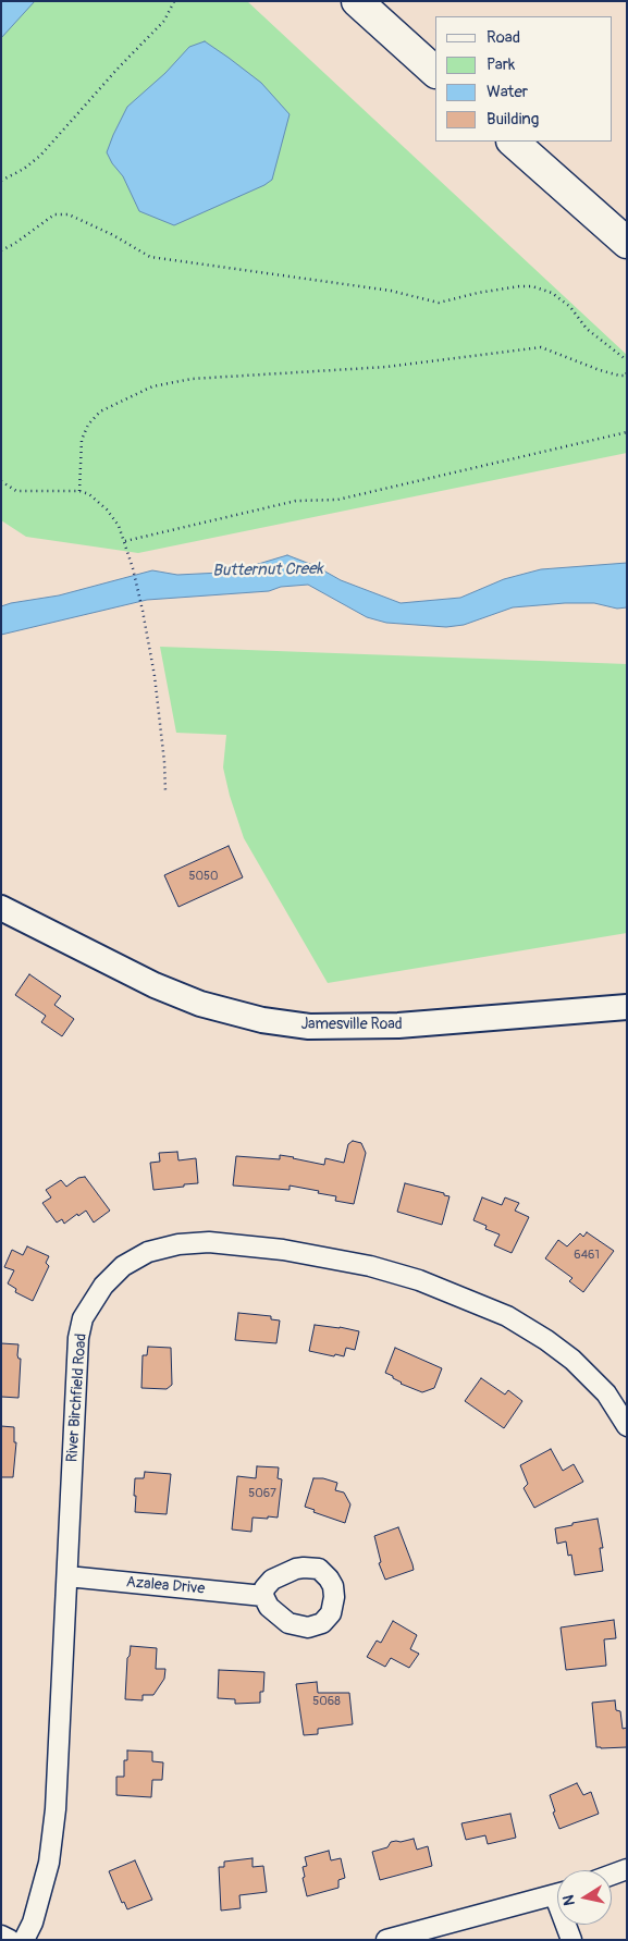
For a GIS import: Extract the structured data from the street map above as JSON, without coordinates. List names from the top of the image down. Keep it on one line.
{"streets":{"street":["Jamesville Road","River Birchfield Road","Azalea Drive"]},"crossings":[["River Birchfield Road","Azalea Drive"]],"water":["Butternut Creek"],"house_numbers":["5050","6461","5067","5068"],"legend":["Road","Park","Water","Building"],"north":"left"}
